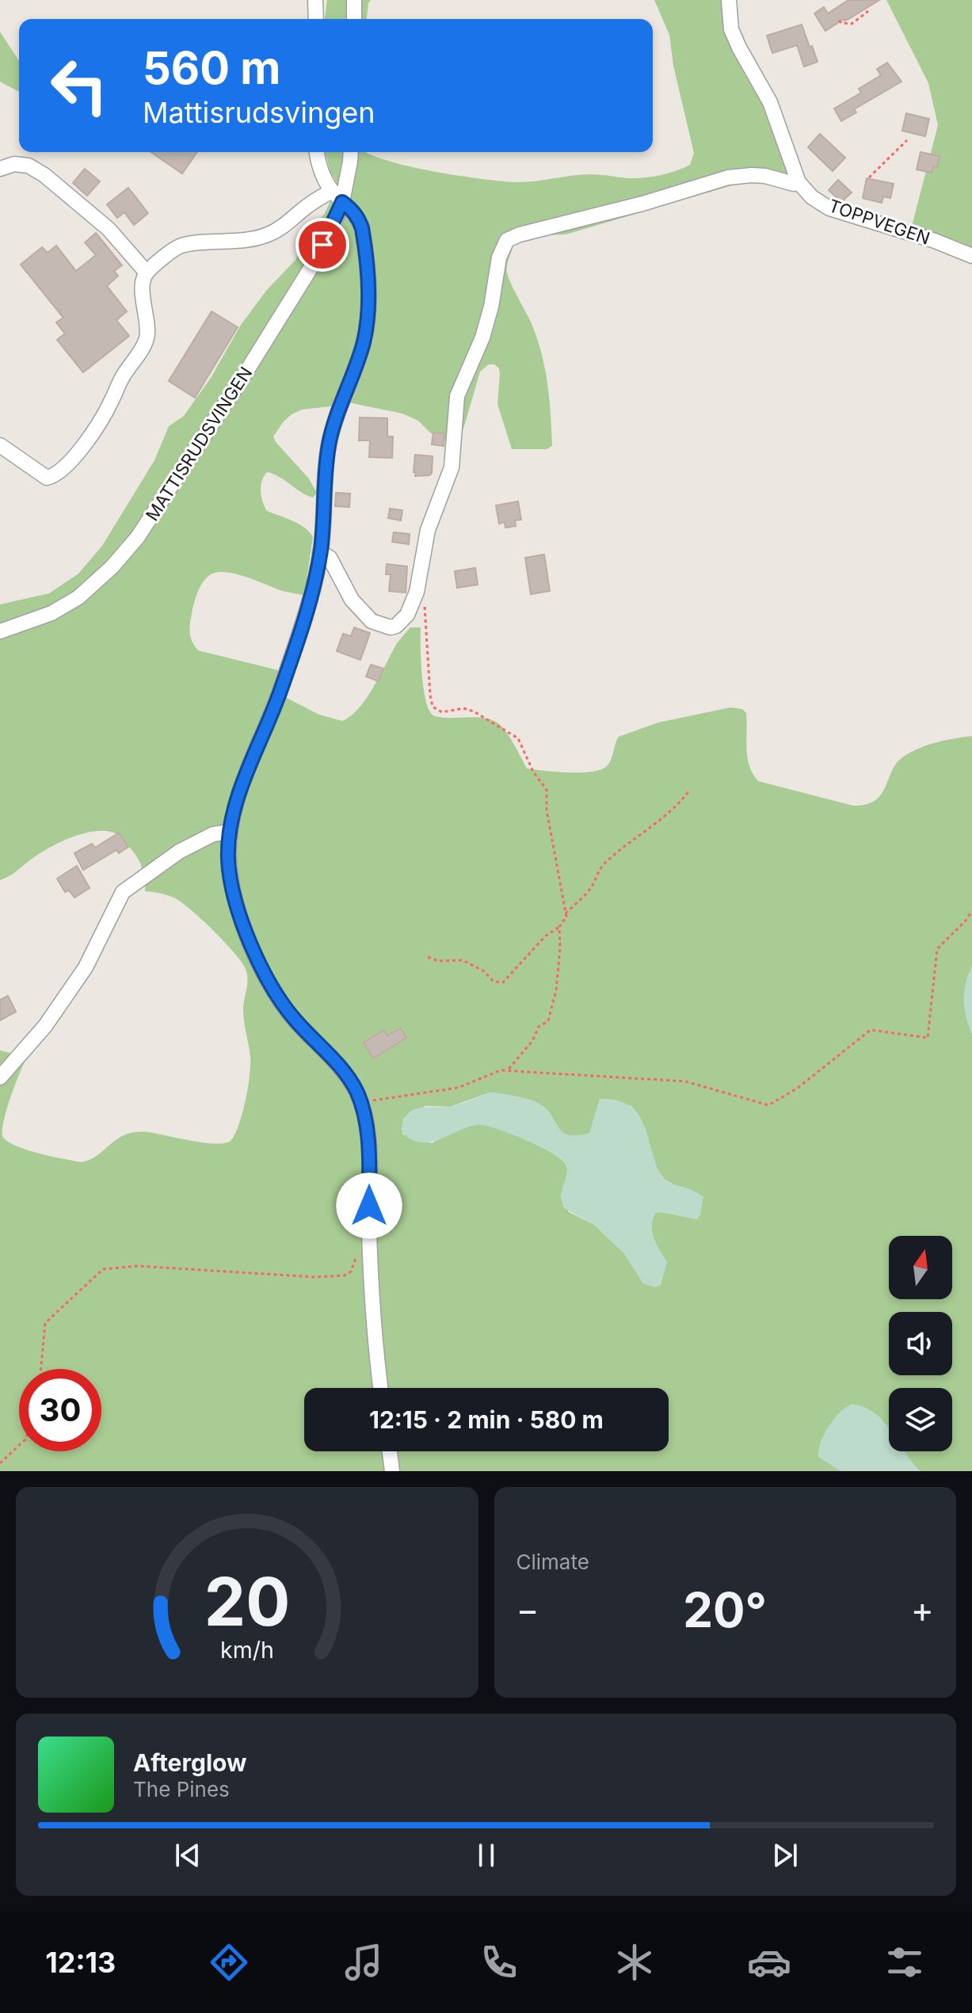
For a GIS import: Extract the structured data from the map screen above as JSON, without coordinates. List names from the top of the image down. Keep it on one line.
{"streets":{"street":["TOPPVEGEN","MATTISRUDSVINGEN"]},"north":"top","page":{"turn":["560 m","Mattisrudsvingen"],"limit":"30","trip":"12:15 · 2 min · 580 m","tile":"Climate","heat":["−","20°","+"],"song":["Afterglow","The Pines"],"tabs":"12:13","gauge":["20","km/h"]}}
